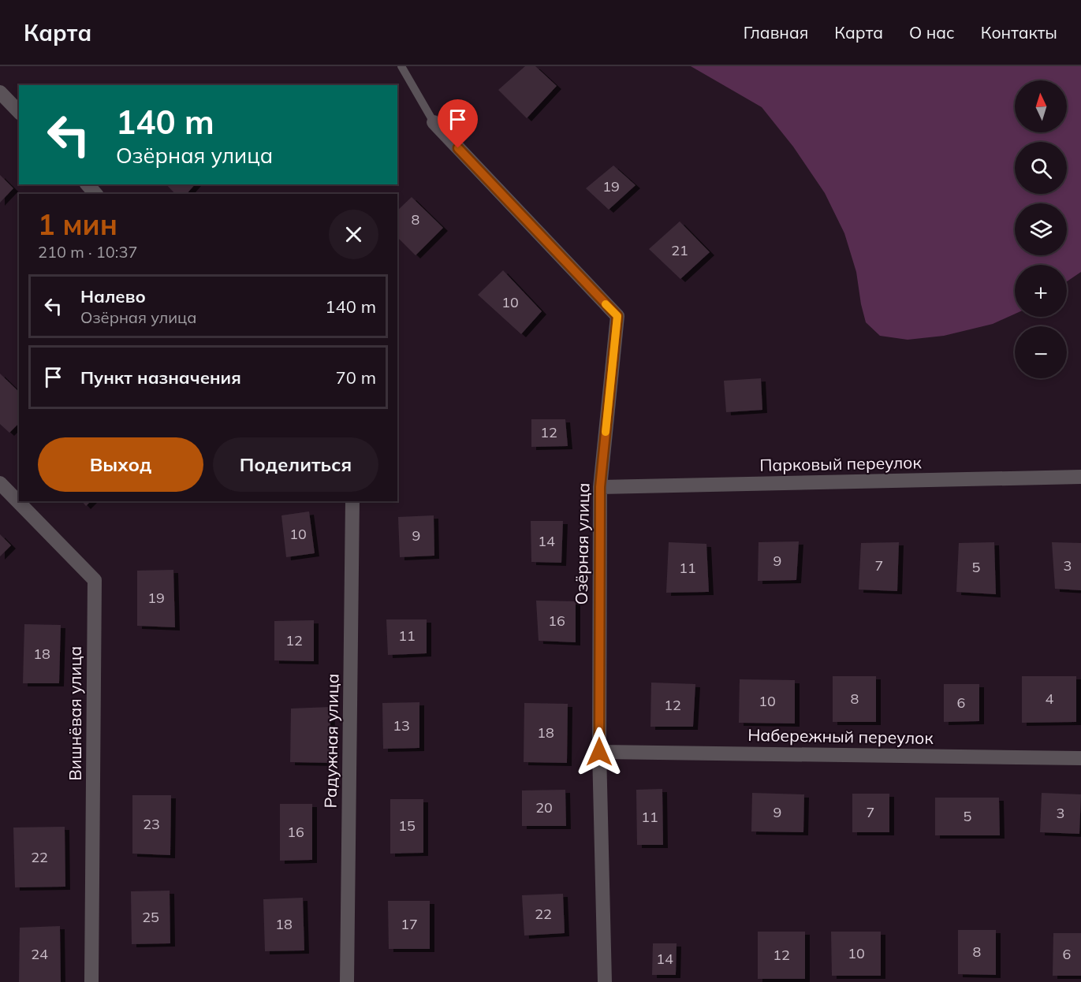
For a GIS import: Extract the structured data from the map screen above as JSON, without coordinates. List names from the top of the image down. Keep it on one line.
{"streets":{"street":["Парковый переулок","Озёрная улица","Вишнёвая улица","Набережный переулок","Радужная улица"]},"crossings":[["Парковый переулок","Озёрная улица"],["Озёрная улица","Набережный переулок"]],"house_numbers":["19","8","21","10","12","10","9","14","9","7","3","5","11","19","16","11","12","18","8","4","10","6","12","13","18","20","9","7","3","5","11","23","15","16","22","22","25","18","17","8","10","24","6","12","14"],"north":"top","page":{"header":"Карта","nav":["Главная","Карта","О нас","Контакты"],"map_buttons":["+","−"],"turn":["140 m","Озёрная улица"],"heading":["1 мин","210 m · 10:37"],"list":[{"name":"Налево","note":"Озёрная улица","value":"140 m"},{"name":"Пункт назначения","value":"70 m"}],"buttons":["Выход","Поделиться"]}}
